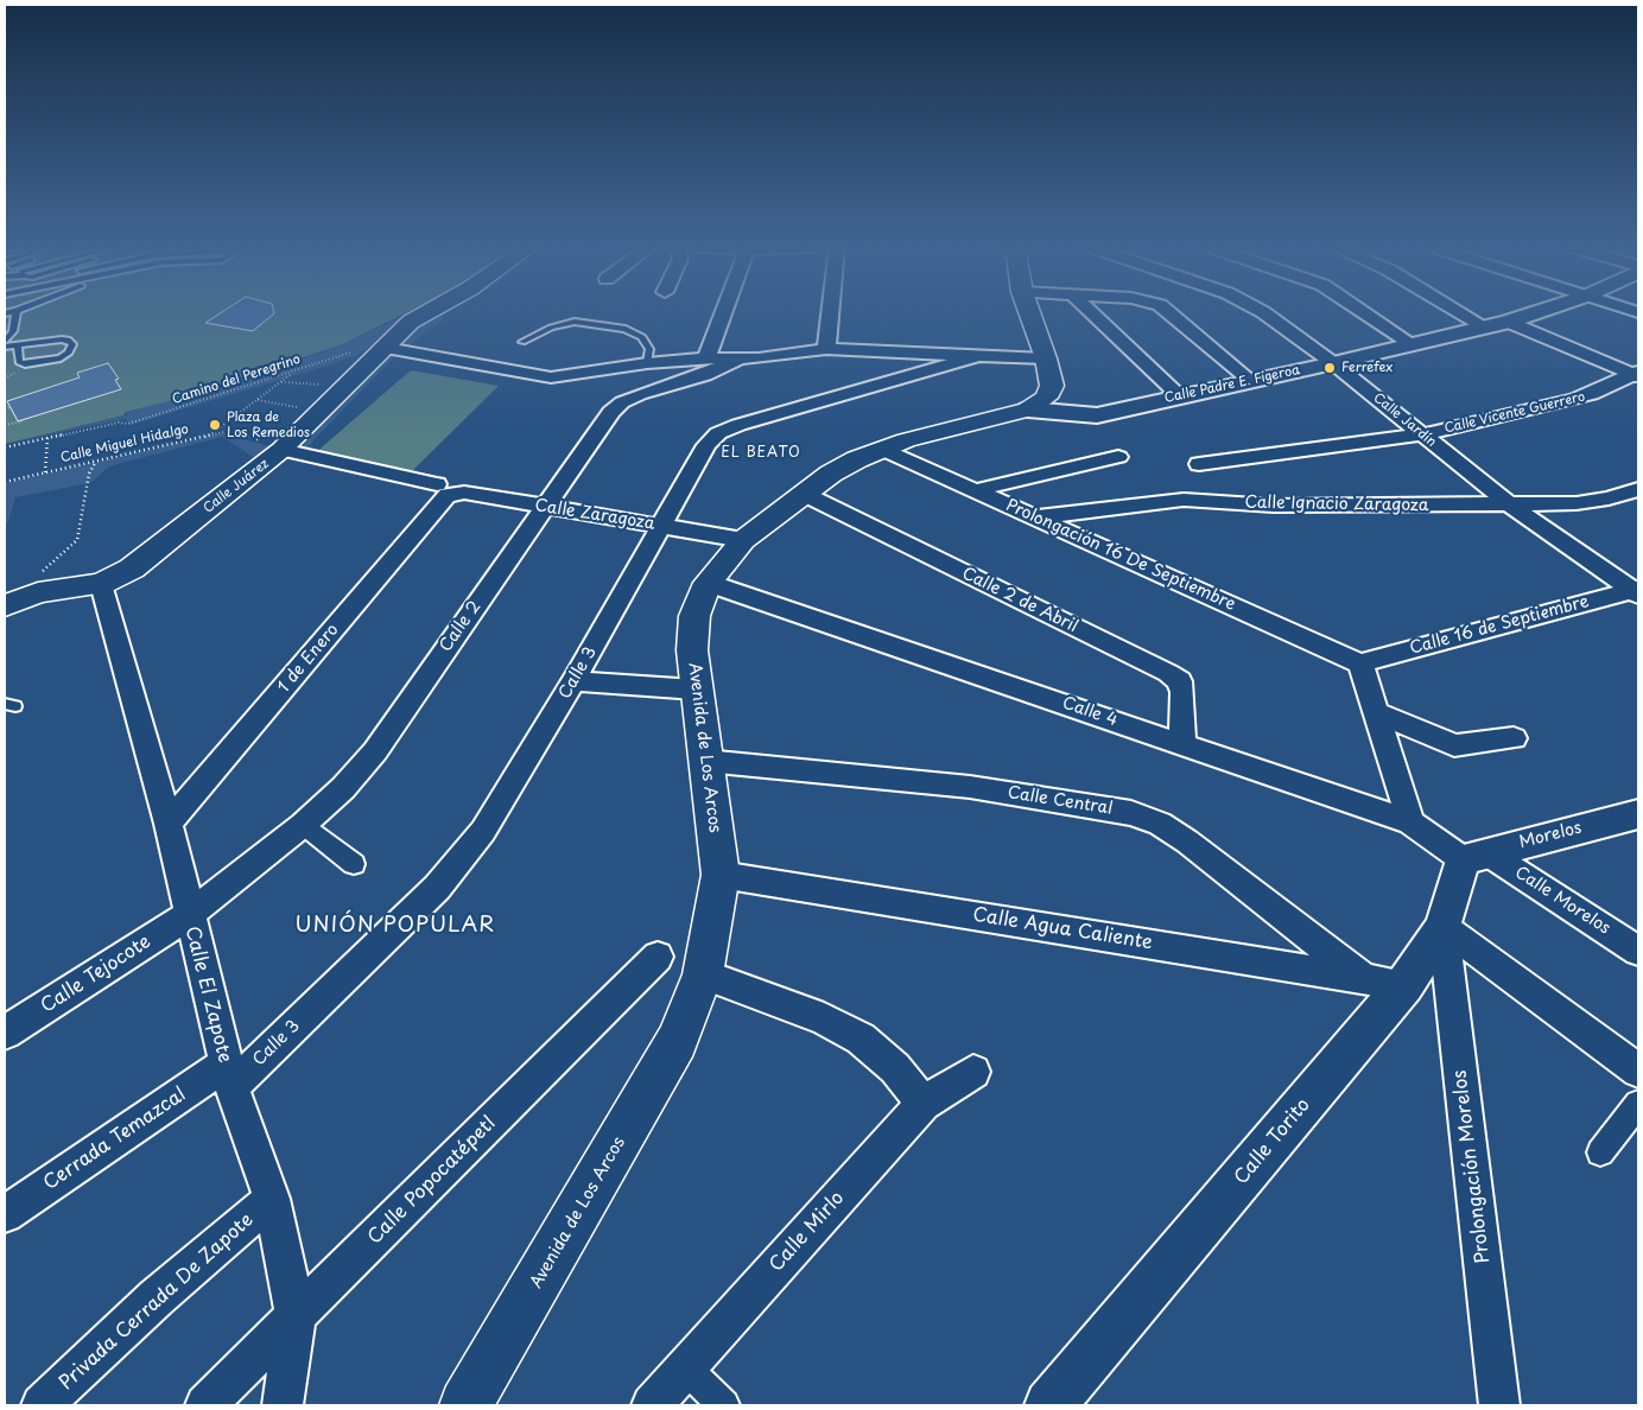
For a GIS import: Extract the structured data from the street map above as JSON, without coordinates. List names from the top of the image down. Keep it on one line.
{"streets":{"main road":["Calle Juárez","Avenida de Los Arcos"],"street":["Calle Padre E. Figeroa","Calle Vicente Guerrero","Calle Jardín","Calle Ignacio Zaragoza","Calle Zaragoza","Prolongación 16 De Septiembre","Calle 2 de Abril","Calle 16 de Septiembre","Calle 2","1 de Enero","Calle 3","Calle 4","Calle Central","Morelos","Calle Morelos","Calle Agua Caliente","Calle Tejocote","Calle El Zapote","Cerrada Temazcal","Calle Torito","Prolongación Morelos","Calle Popocatépetl","Calle Mirlo","Privada Cerrada De Zapote"],"path":["Camino del Peregrino","Calle Miguel Hidalgo"]},"crossings":[["Calle Padre E. Figeroa","Calle Jardín"],["Calle Padre E. Figeroa","Avenida de Los Arcos"],["Calle Vicente Guerrero","Calle Jardín"],["Calle Jardín","Calle Ignacio Zaragoza"],["Calle Jardín","Calle 16 de Septiembre"],["Calle Miguel Hidalgo","Calle Juárez"],["Calle Miguel Hidalgo","Calle Zaragoza"],["Calle Juárez","Calle Zaragoza"],["Calle Juárez","Calle El Zapote"],["Calle Ignacio Zaragoza","Prolongación 16 De Septiembre"],["Calle Zaragoza","Calle 2"],["Calle Zaragoza","1 de Enero"],["Calle Zaragoza","Calle 3"],["Calle Zaragoza","Avenida de Los Arcos"],["Prolongación 16 De Septiembre","Calle 16 de Septiembre"],["Prolongación 16 De Septiembre","Avenida de Los Arcos"],["Calle 2 de Abril","Calle 4"],["Calle 2 de Abril","Avenida de Los Arcos"],["Calle 2","Calle Tejocote"],["Calle 2","Calle El Zapote"],["1 de Enero","Calle El Zapote"],["Calle 3","Calle El Zapote"],["Calle 3","Cerrada Temazcal"],["Calle 4","Avenida de Los Arcos"],["Calle 4","Morelos"],["Calle 4","Calle Morelos"],["Calle 4","Calle Torito"],["Avenida de Los Arcos","Calle Central"],["Avenida de Los Arcos","Calle Agua Caliente"],["Calle Central","Calle Agua Caliente"],["Morelos","Calle Morelos"],["Morelos","Calle Torito"],["Calle Morelos","Calle Torito"],["Calle Agua Caliente","Calle Torito"],["Calle Tejocote","Calle El Zapote"],["Calle El Zapote","Cerrada Temazcal"],["Calle El Zapote","Calle Popocatépetl"],["Calle El Zapote","Privada Cerrada De Zapote"],["Calle Torito","Prolongación Morelos"]],"districts":["EL BEATO","UNIÓN POPULAR"],"places":["Ferrefex","Plaza de Los Remedios"]}
